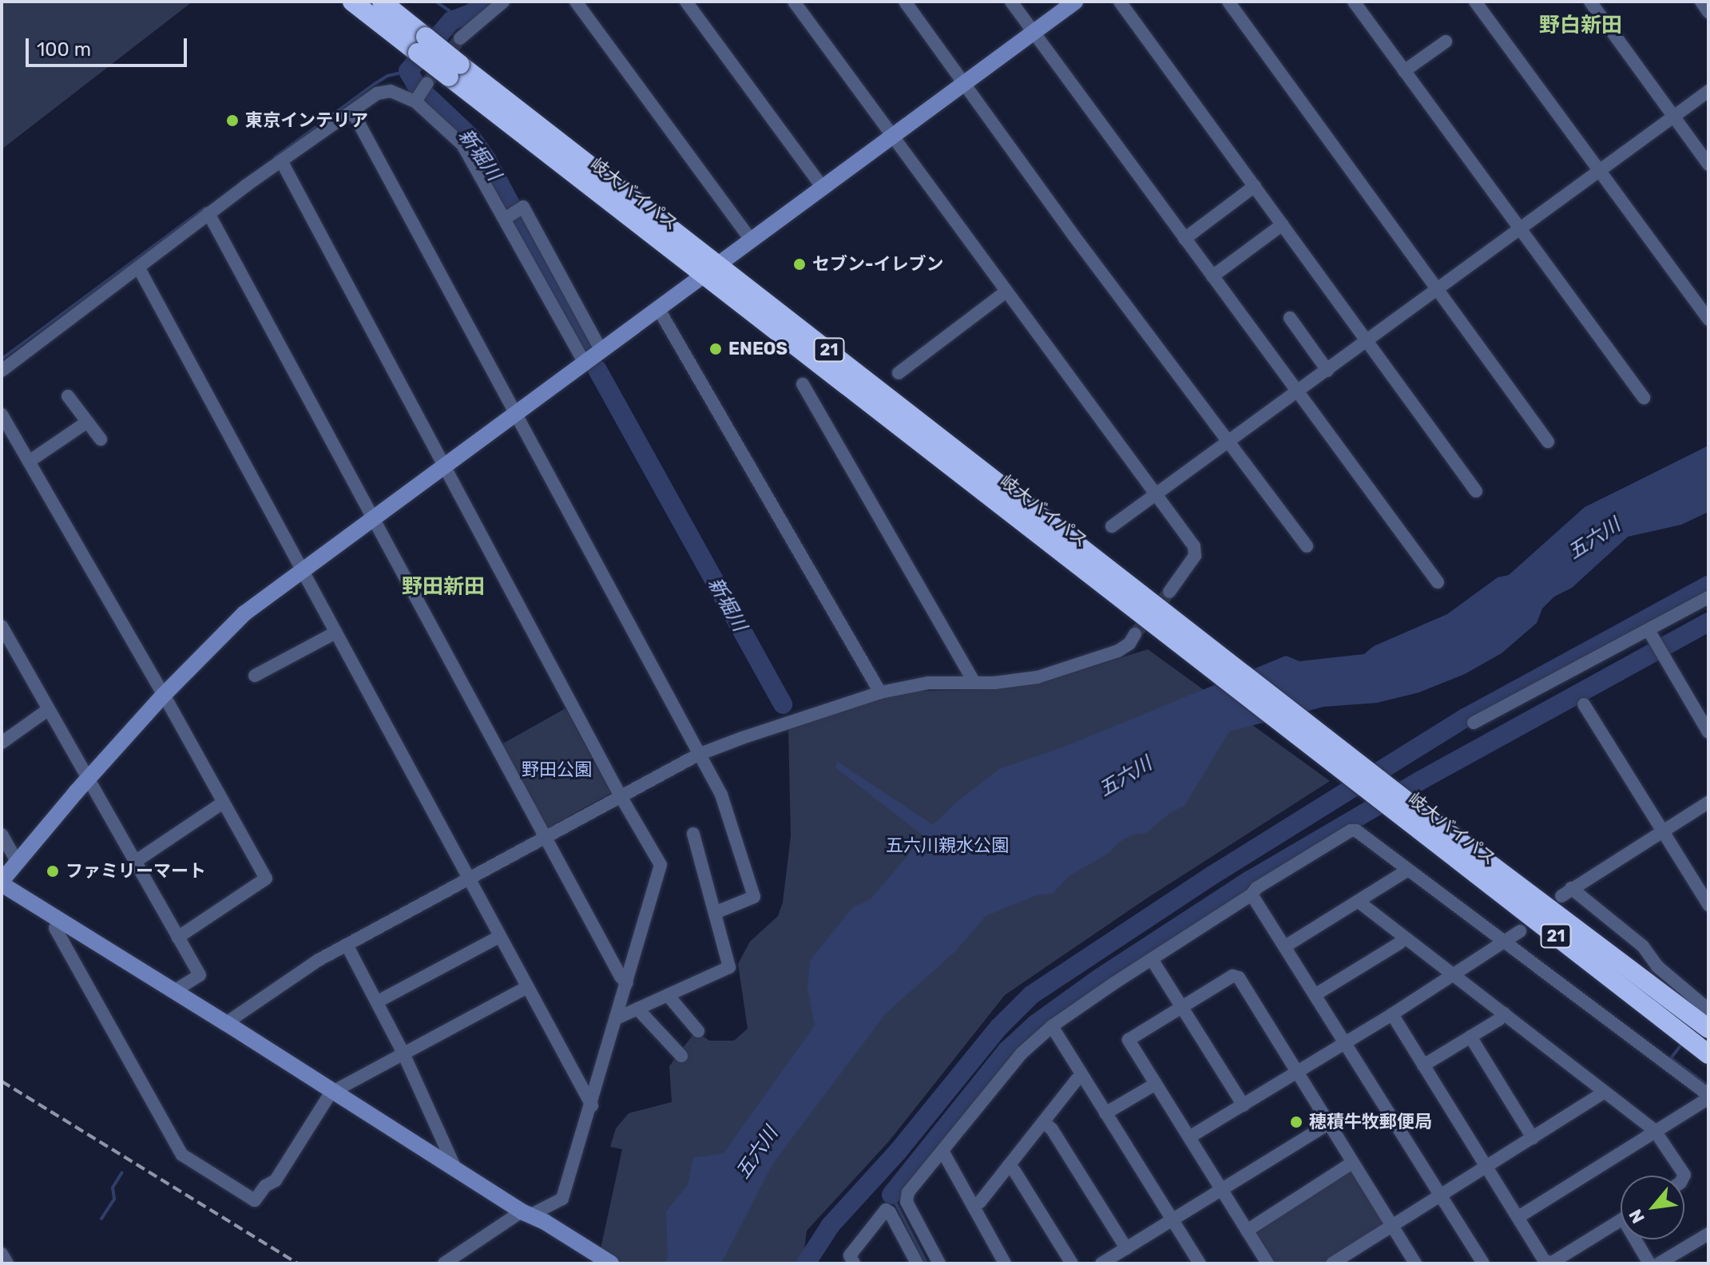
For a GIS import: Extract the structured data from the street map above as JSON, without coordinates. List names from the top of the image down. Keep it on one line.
{"streets":{"highway":["岐大バイパス","21"]},"districts":["野白新田","野田新田"],"water":["新堀川","五六川"],"parks":["野田公園","五六川親水公園"],"places":["東京インテリア","セブン-イレブン","ENEOS","ファミリーマート","穂積牛牧郵便局"],"scale_bar":"100 m","north":"bottom left"}
